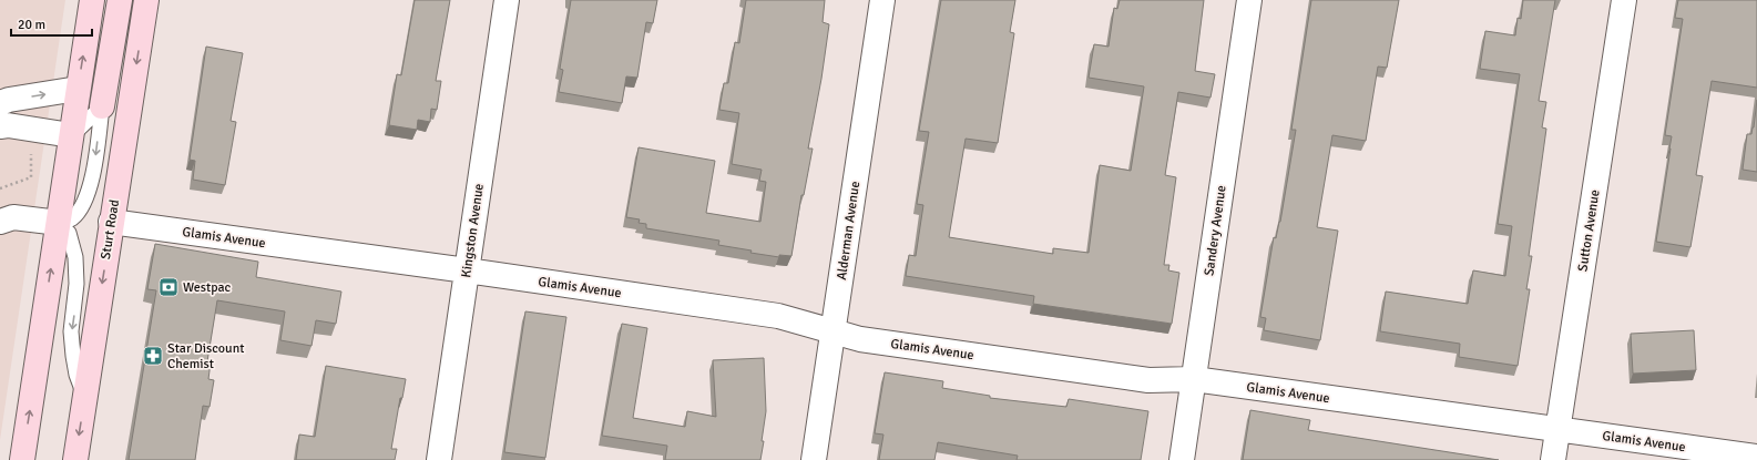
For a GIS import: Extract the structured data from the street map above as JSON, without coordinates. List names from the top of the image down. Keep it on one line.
{"streets":{"main road":["Sturt Road"],"street":["Kingston Avenue","Alderman Avenue","Sandery Avenue","Sutton Avenue","Glamis Avenue"]},"crossings":[["Sturt Road","Glamis Avenue"],["Kingston Avenue","Glamis Avenue"],["Alderman Avenue","Glamis Avenue"],["Sandery Avenue","Glamis Avenue"],["Sutton Avenue","Glamis Avenue"]],"places":{"bank":["Westpac"],"pharmacy":["Star Discount Chemist"]},"scale_bar":"20 m"}
